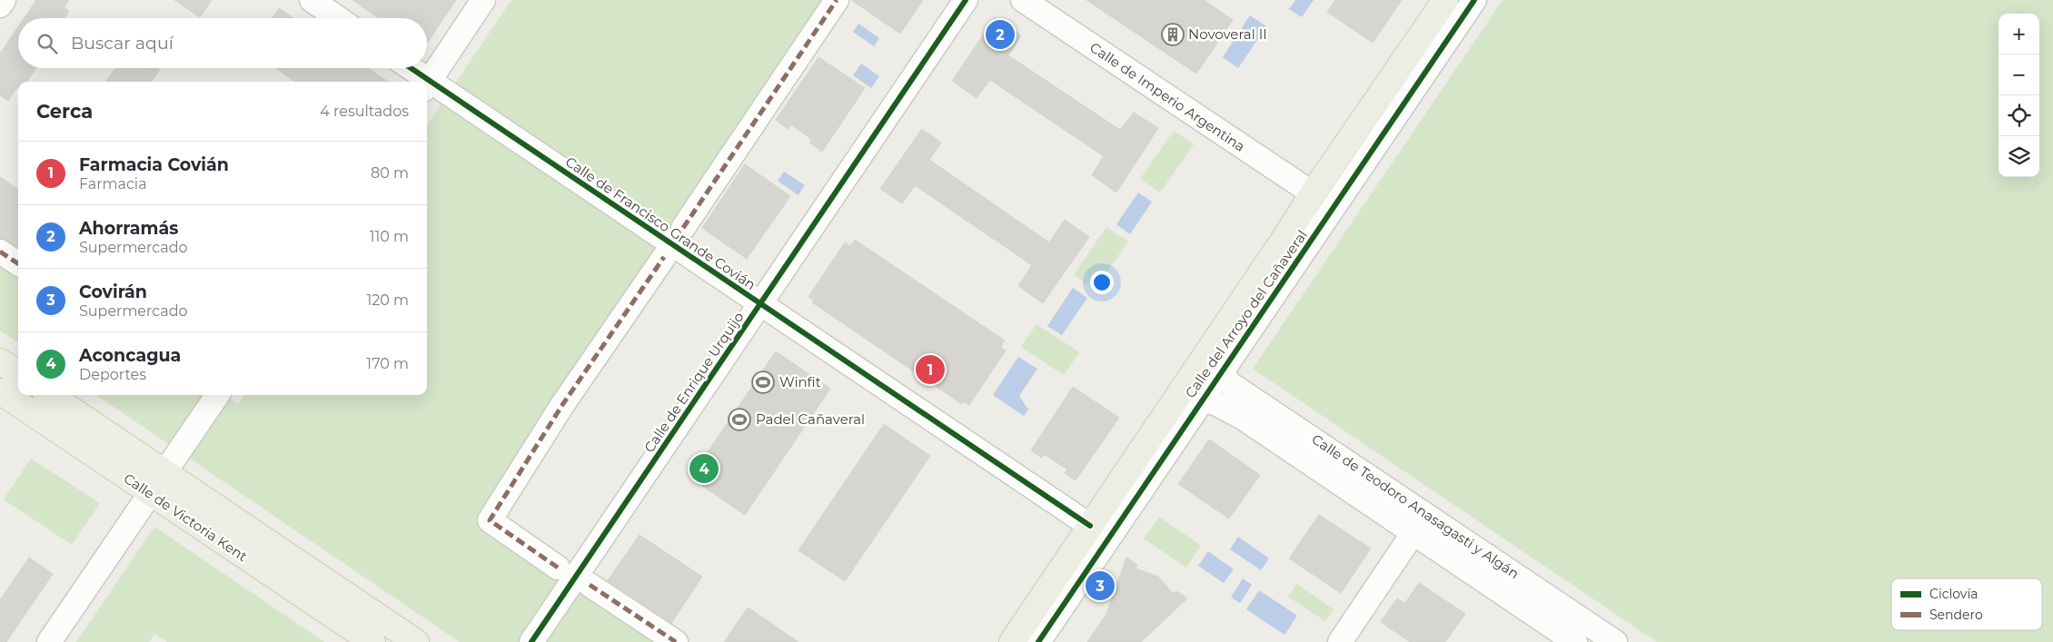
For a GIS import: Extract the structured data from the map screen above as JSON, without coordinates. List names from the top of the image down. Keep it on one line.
{"streets":{"main road":["Calle del Arroyo del Cañaveral","Calle de Victoria Kent"],"street":["Calle de Imperio Argentina","Calle de Francisco Grande Covián","Calle de Enrique Urquijo","Calle de Teodoro Anasagasti y Algán"]},"crossings":[["Calle de Imperio Argentina","Calle del Arroyo del Cañaveral"],["Calle de Francisco Grande Covián","Calle del Arroyo del Cañaveral"],["Calle de Francisco Grande Covián","Calle de Enrique Urquijo"],["Calle del Arroyo del Cañaveral","Calle de Teodoro Anasagasti y Algán"]],"places":{"building":["Novoveral II"],"sports":["Winfit","Padel Cañaveral"]},"legend":["Ciclovía","Sendero"],"page":{"map_buttons":["+","−"],"pins":["2","1","4","3"],"search":"Buscar aquí","heading":["Cerca","4 resultados"],"list":[{"mark":"1","name":"Farmacia Covián","note":"Farmacia","value":"80 m"},{"mark":"2","name":"Ahorramás","note":"Supermercado","value":"110 m"},{"mark":"3","name":"Covirán","note":"Supermercado","value":"120 m"},{"mark":"4","name":"Aconcagua","note":"Deportes","value":"170 m"}]}}
